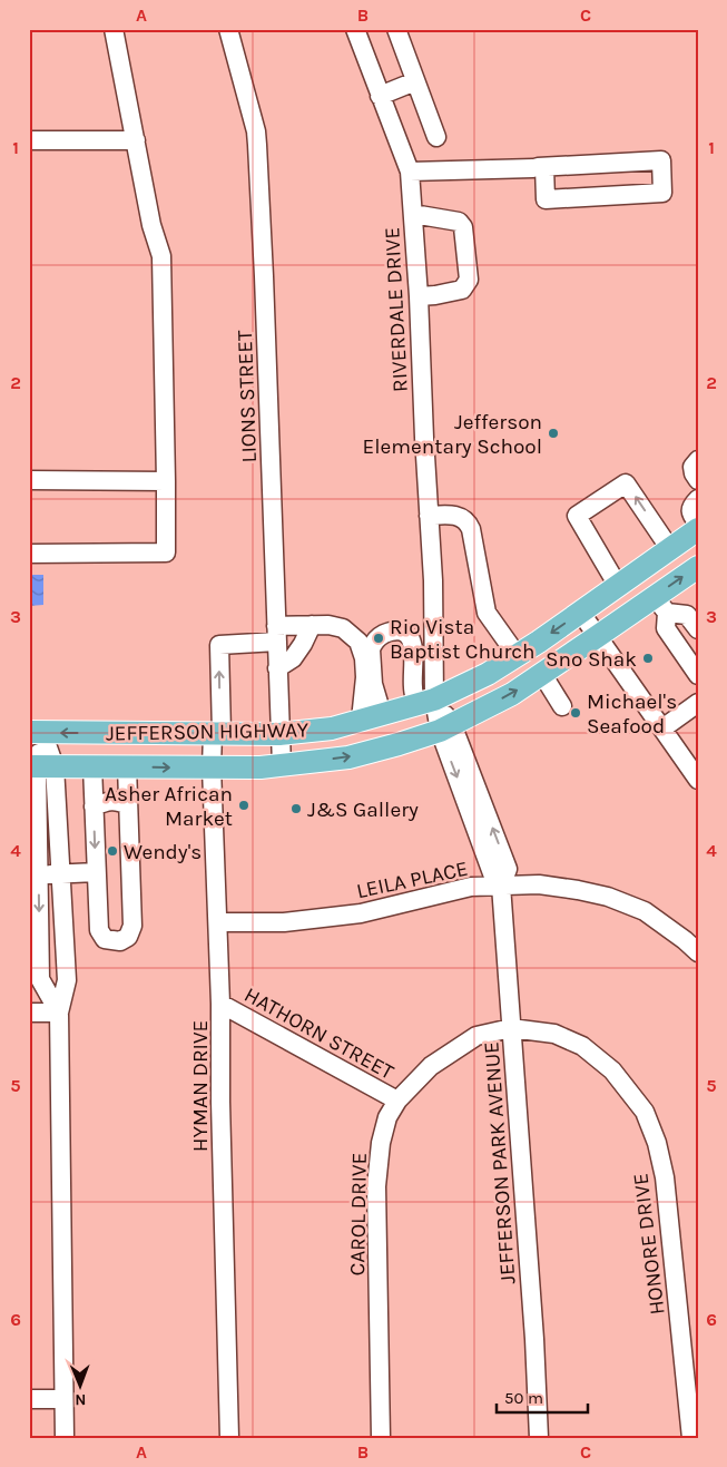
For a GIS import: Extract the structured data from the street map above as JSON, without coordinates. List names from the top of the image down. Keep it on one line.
{"streets":{"main road":["JEFFERSON HIGHWAY"],"street":["RIVERDALE DRIVE","LIONS STREET","LEILA PLACE","HATHORN STREET","HYMAN DRIVE","JEFFERSON PARK AVENUE","CAROL DRIVE","HONORE DRIVE"]},"crossings":[["RIVERDALE DRIVE","JEFFERSON HIGHWAY"],["RIVERDALE DRIVE","JEFFERSON PARK AVENUE"],["LIONS STREET","JEFFERSON HIGHWAY"],["LIONS STREET","HYMAN DRIVE"],["JEFFERSON HIGHWAY","HYMAN DRIVE"],["JEFFERSON HIGHWAY","JEFFERSON PARK AVENUE"],["LEILA PLACE","HYMAN DRIVE"],["LEILA PLACE","JEFFERSON PARK AVENUE"],["HATHORN STREET","HYMAN DRIVE"],["HATHORN STREET","CAROL DRIVE"],["JEFFERSON PARK AVENUE","CAROL DRIVE"],["JEFFERSON PARK AVENUE","HONORE DRIVE"],["CAROL DRIVE","HONORE DRIVE"]],"places":["Jefferson Elementary School","Rio Vista Baptist Church","Sno Shak","Michael's Seafood","Asher African Market","J&S Gallery","Wendy's"],"scale_bar":"50 m","north":"bottom","grid":{"columns":["A","B","C"],"rows":["1","2","3","4","5","6"]}}
